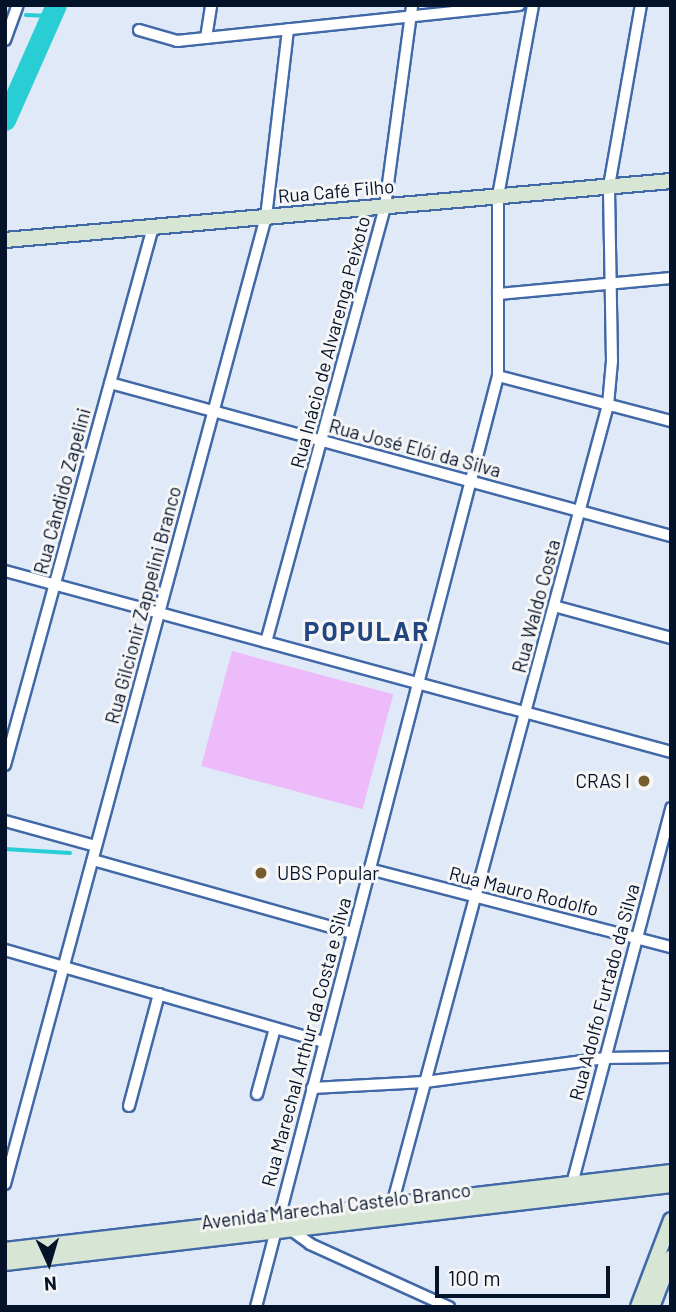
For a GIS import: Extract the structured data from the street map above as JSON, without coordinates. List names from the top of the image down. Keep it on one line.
{"streets":{"street":["Rua Café Filho","Rua Inácio de Alvarenga Peixoto","Rua José Elói da Silva","Rua Cândido Zapelini","Rua Gilcionir Zappelini Branco","Rua Waldo Costa","Rua Mauro Rodolfo","Rua Adolfo Furtado da Silva","Rua Marechal Arthur da Costa e Silva","Avenida Marechal Castelo Branco"]},"crossings":[["Rua Café Filho","Rua Inácio de Alvarenga Peixoto"],["Rua Café Filho","Rua Cândido Zapelini"],["Rua Café Filho","Rua Gilcionir Zappelini Branco"],["Rua Café Filho","Rua Waldo Costa"],["Rua Café Filho","Rua Marechal Arthur da Costa e Silva"],["Rua Inácio de Alvarenga Peixoto","Rua José Elói da Silva"],["Rua José Elói da Silva","Rua Cândido Zapelini"],["Rua José Elói da Silva","Rua Gilcionir Zappelini Branco"],["Rua José Elói da Silva","Rua Waldo Costa"],["Rua José Elói da Silva","Rua Marechal Arthur da Costa e Silva"],["Rua Waldo Costa","Rua Mauro Rodolfo"],["Rua Waldo Costa","Avenida Marechal Castelo Branco"],["Rua Mauro Rodolfo","Rua Adolfo Furtado da Silva"],["Rua Mauro Rodolfo","Rua Marechal Arthur da Costa e Silva"],["Rua Adolfo Furtado da Silva","Avenida Marechal Castelo Branco"],["Rua Marechal Arthur da Costa e Silva","Avenida Marechal Castelo Branco"]],"districts":["POPULAR"],"places":["CRAS I","UBS Popular"],"scale_bar":"100 m","north":"bottom"}
